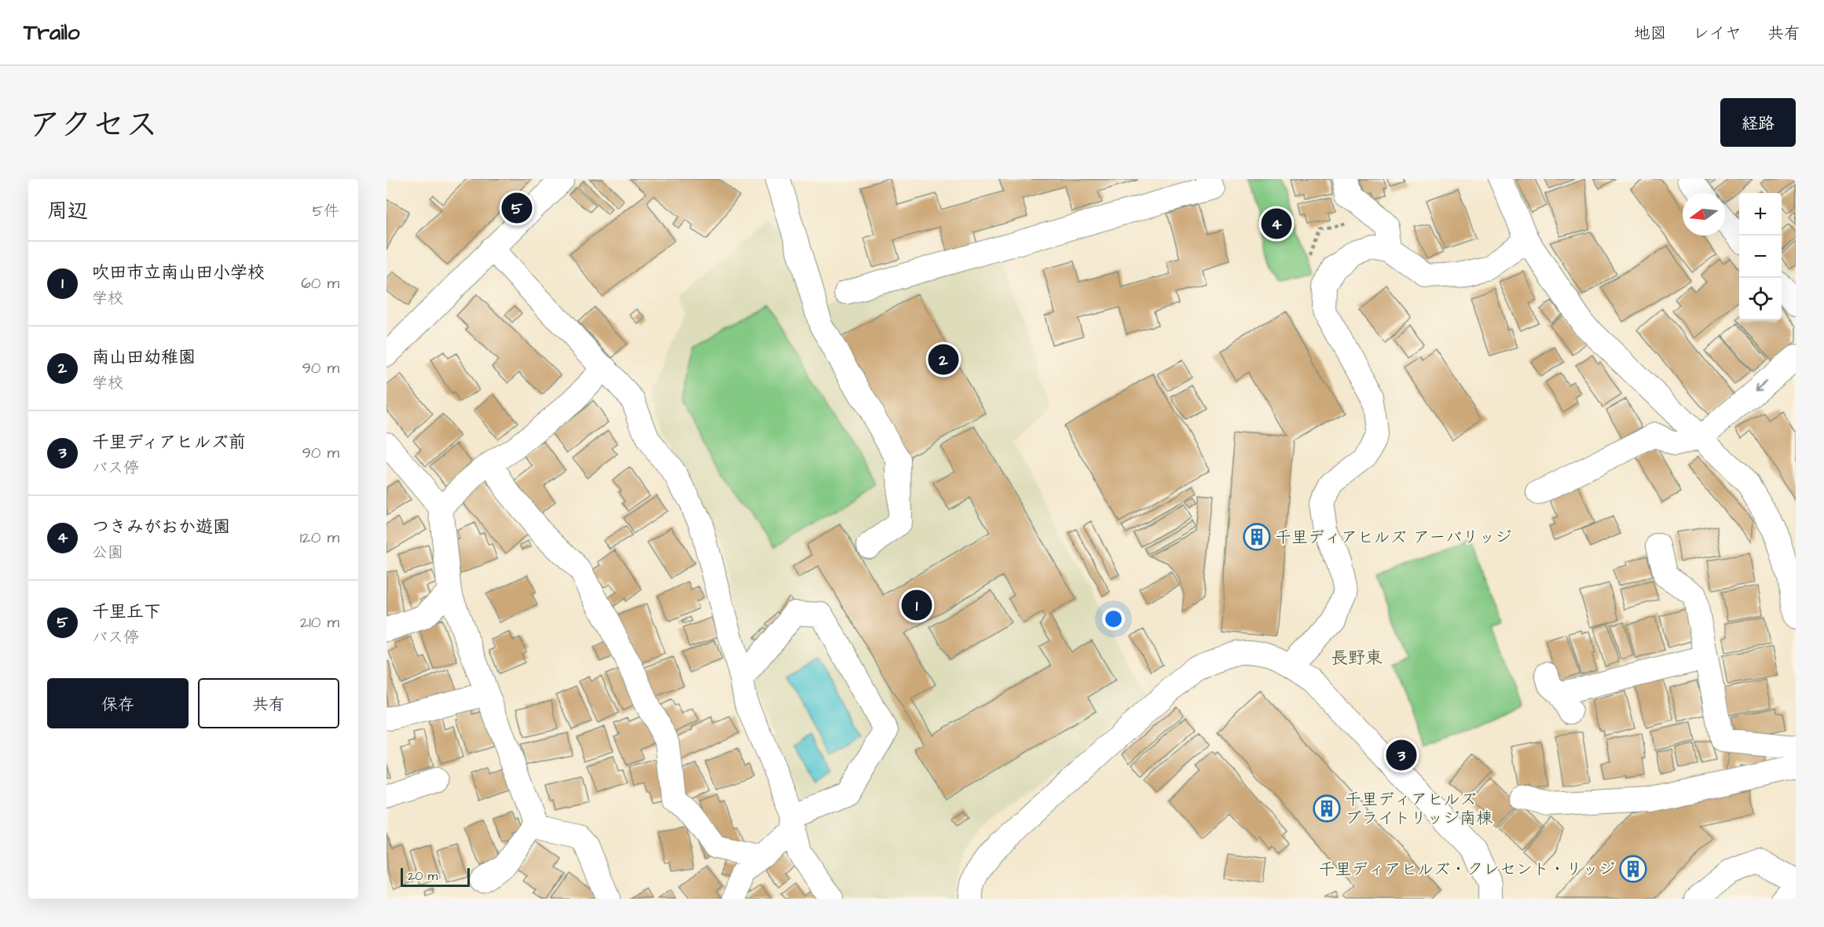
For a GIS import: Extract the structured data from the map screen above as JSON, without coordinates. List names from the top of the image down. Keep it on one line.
{"districts":["長野東"],"places":{"building":["千里ディアヒルズ アーバリッジ","千里ディアヒルズ ブライトリッジ南棟","千里ディアヒルズ・クレセント・リッジ"]},"scale_bar":"20 m","north":"left","page":{"header":"Trailo","nav":["地図","レイヤ","共有"],"title":"アクセス","buttons":["経路",["保存","共有"]],"heading":["周辺","5件"],"pins":["5","4","2","1","3"],"map_buttons":["+","−"],"list":[{"mark":"1","name":"吹田市立南山田小学校","note":"学校","value":"60 m"},{"mark":"2","name":"南山田幼稚園","note":"学校","value":"90 m"},{"mark":"3","name":"千里ディアヒルズ前","note":"バス停","value":"90 m"},{"mark":"4","name":"つきみがおか遊園","note":"公園","value":"120 m"},{"mark":"5","name":"千里丘下","note":"バス停","value":"210 m"}],"scale":"20 m"}}
